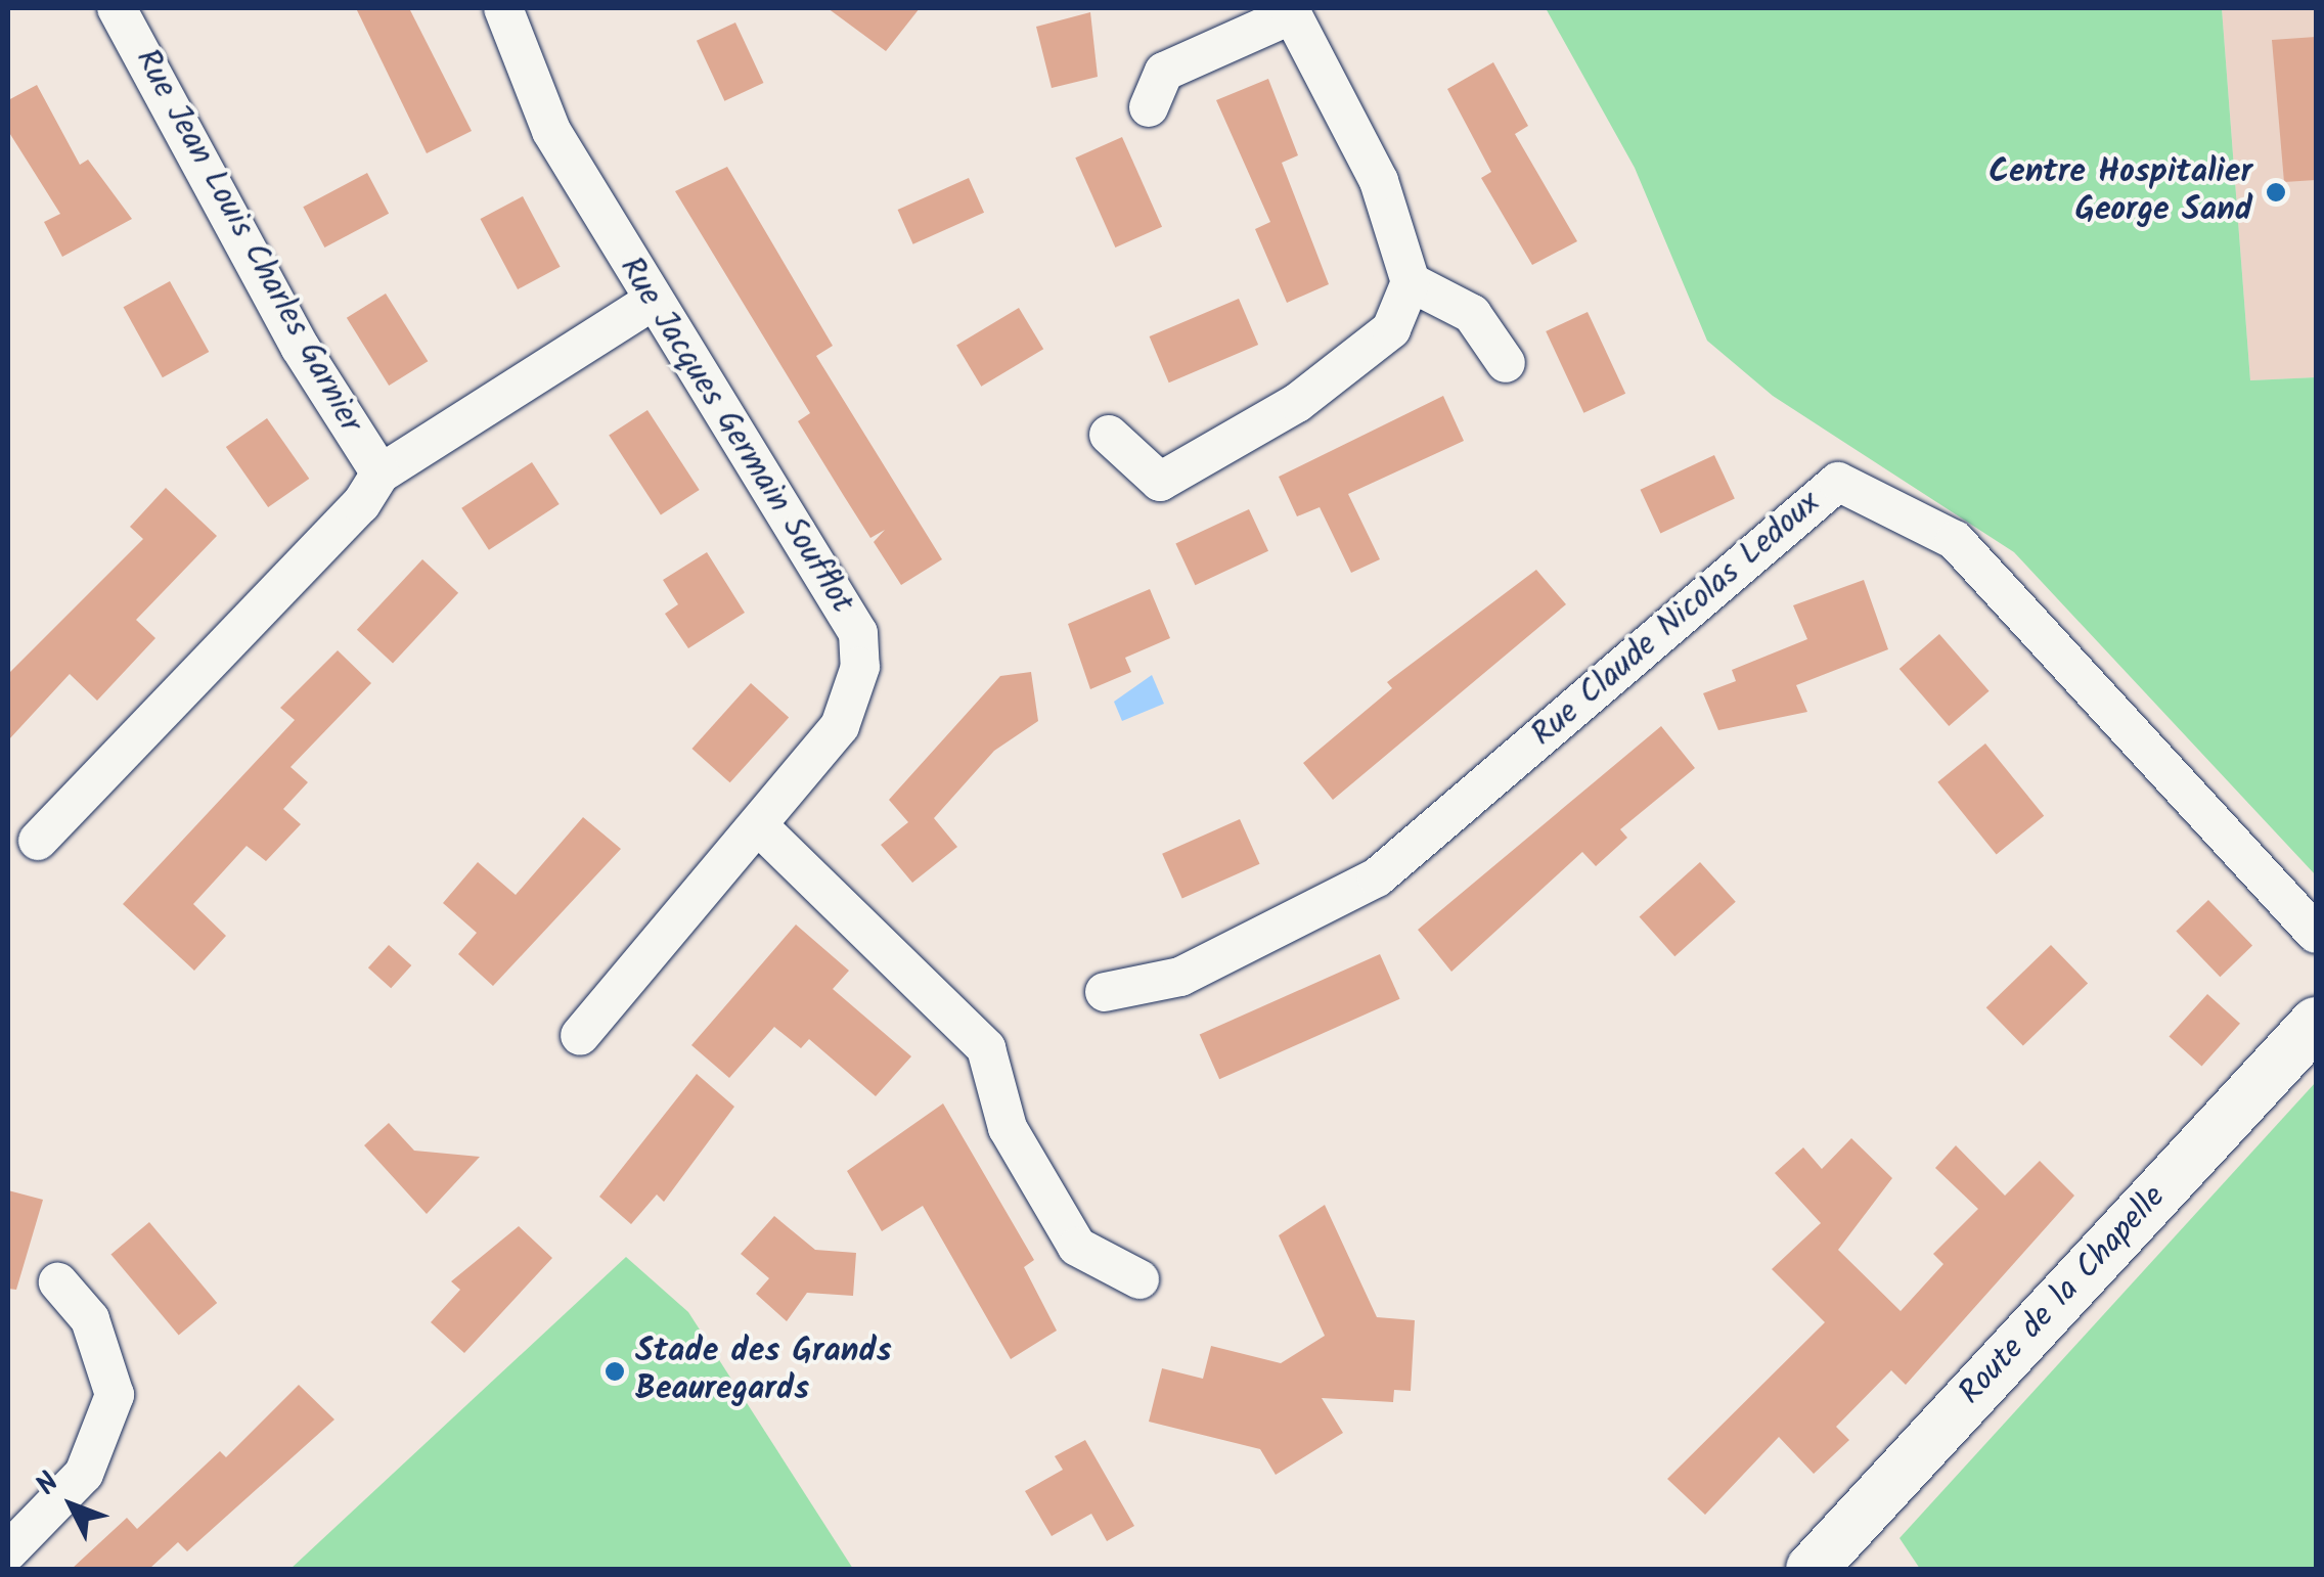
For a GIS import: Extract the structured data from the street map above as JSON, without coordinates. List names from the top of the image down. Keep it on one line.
{"streets":{"main road":["Route de la Chapelle"],"street":["Rue Jean Louis Charles Garnier","Rue Jacques Germain Soufflot","Rue Claude Nicolas Ledoux"]},"places":["Centre Hospitalier George Sand","Stade des Grands Beauregards"],"north":"top left"}
